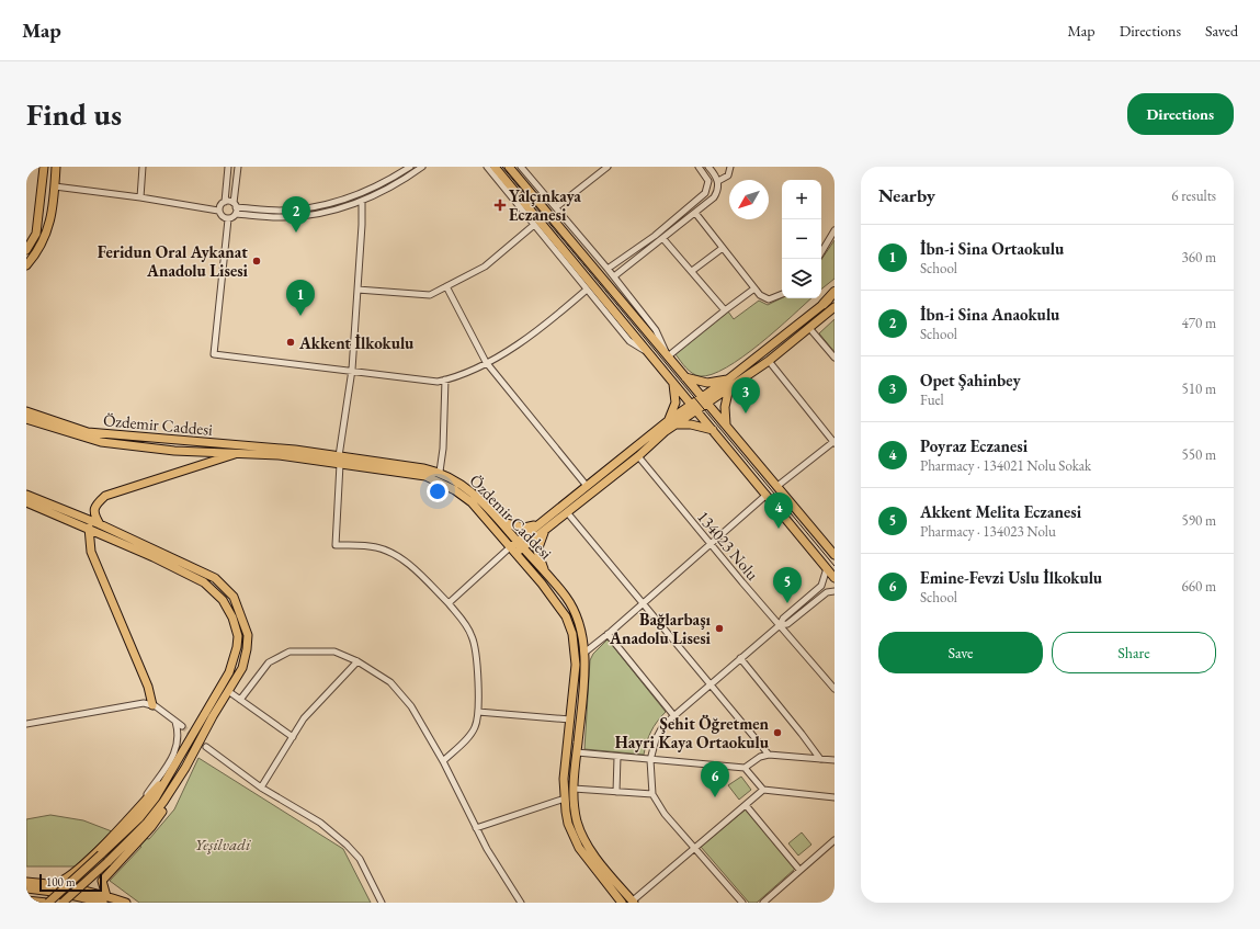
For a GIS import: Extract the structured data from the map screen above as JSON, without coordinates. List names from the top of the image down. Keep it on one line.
{"streets":{"main road":["Özdemir Caddesi"],"street":["134023 Nolu"]},"parks":["Yeşilvadi"],"places":{"health":["Yalçınkaya Eczanesi"],"other":["Feridun Oral Aykanat Anadolu Lisesi","Akkent İlkokulu","Bağlarbaşı Anadolu Lisesi","Şehit Öğretmen Hayri Kaya Ortaokulu"]},"scale_bar":"100 m","north":"bottom left","page":{"header":"Map","nav":["Map","Directions","Saved"],"buttons":["Directions",["Save","Share"]],"title":"Find us","heading":["Nearby","6 results"],"map_buttons":["+","−"],"pins":["2","1","3","4","5","6"],"list":[{"mark":"1","name":"İbn-i Sina Ortaokulu","note":"School","value":"360 m"},{"mark":"2","name":"İbn-i Sina Anaokulu","note":"School","value":"470 m"},{"mark":"3","name":"Opet Şahinbey","note":"Fuel","value":"510 m"},{"mark":"4","name":"Poyraz Eczanesi","note":"Pharmacy · 134021 Nolu Sokak","value":"550 m"},{"mark":"5","name":"Akkent Melita Eczanesi","note":"Pharmacy · 134023 Nolu","value":"590 m"},{"mark":"6","name":"Emine-Fevzi Uslu İlkokulu","note":"School","value":"660 m"}],"scale":"100 m"}}
